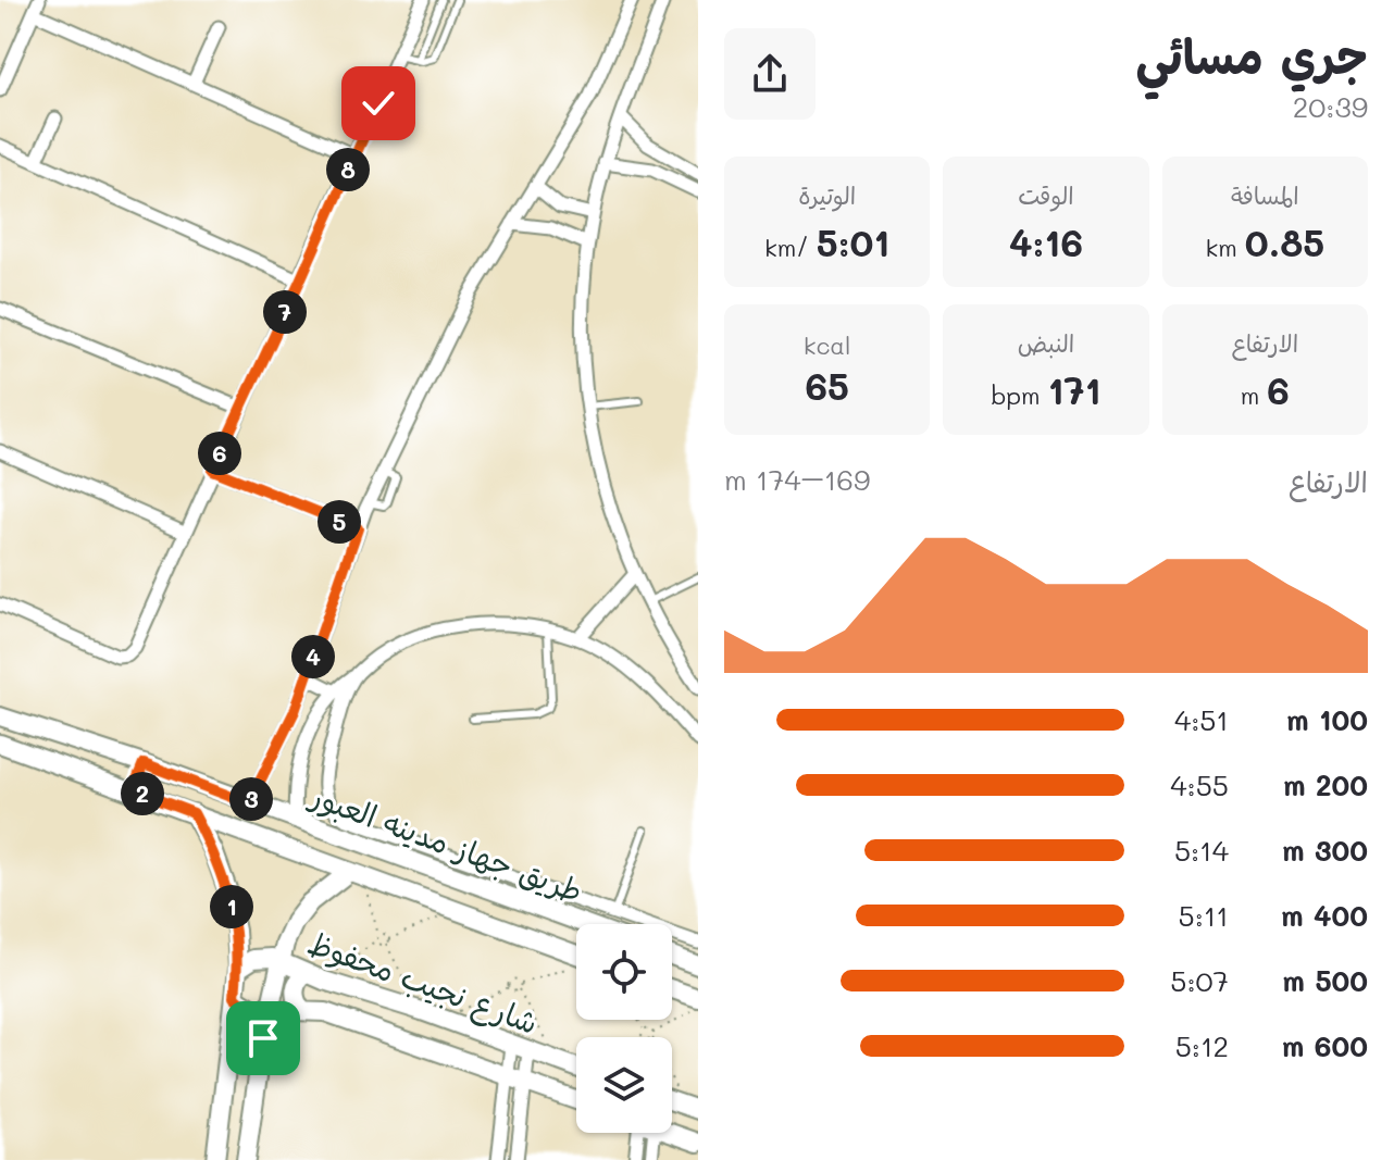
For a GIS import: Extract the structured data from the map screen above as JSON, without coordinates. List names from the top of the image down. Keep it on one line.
{"streets":{"street":["طريق جهاز مدينه العبور","شارع نجيب محفوظ"]},"page":{"heading":["جري مسائي","20:39"],"stats":[["المسافة","0.85 km"],["الوقت","4:16"],["الوتيرة","5:01 /km"],["الارتفاع","6 m"],["النبض","171 bpm"],["kcal","65"]],"pins":["8","7","6","5","4","2","3","1"],"chart":["الارتفاع","169–174 m"],"list":[{"name":"100 m","note":"4:51"},{"name":"200 m","note":"4:55"},{"name":"300 m","note":"5:14"},{"name":"400 m","note":"5:11"},{"name":"500 m","note":"5:07"},{"name":"600 m","note":"5:12"}]}}
